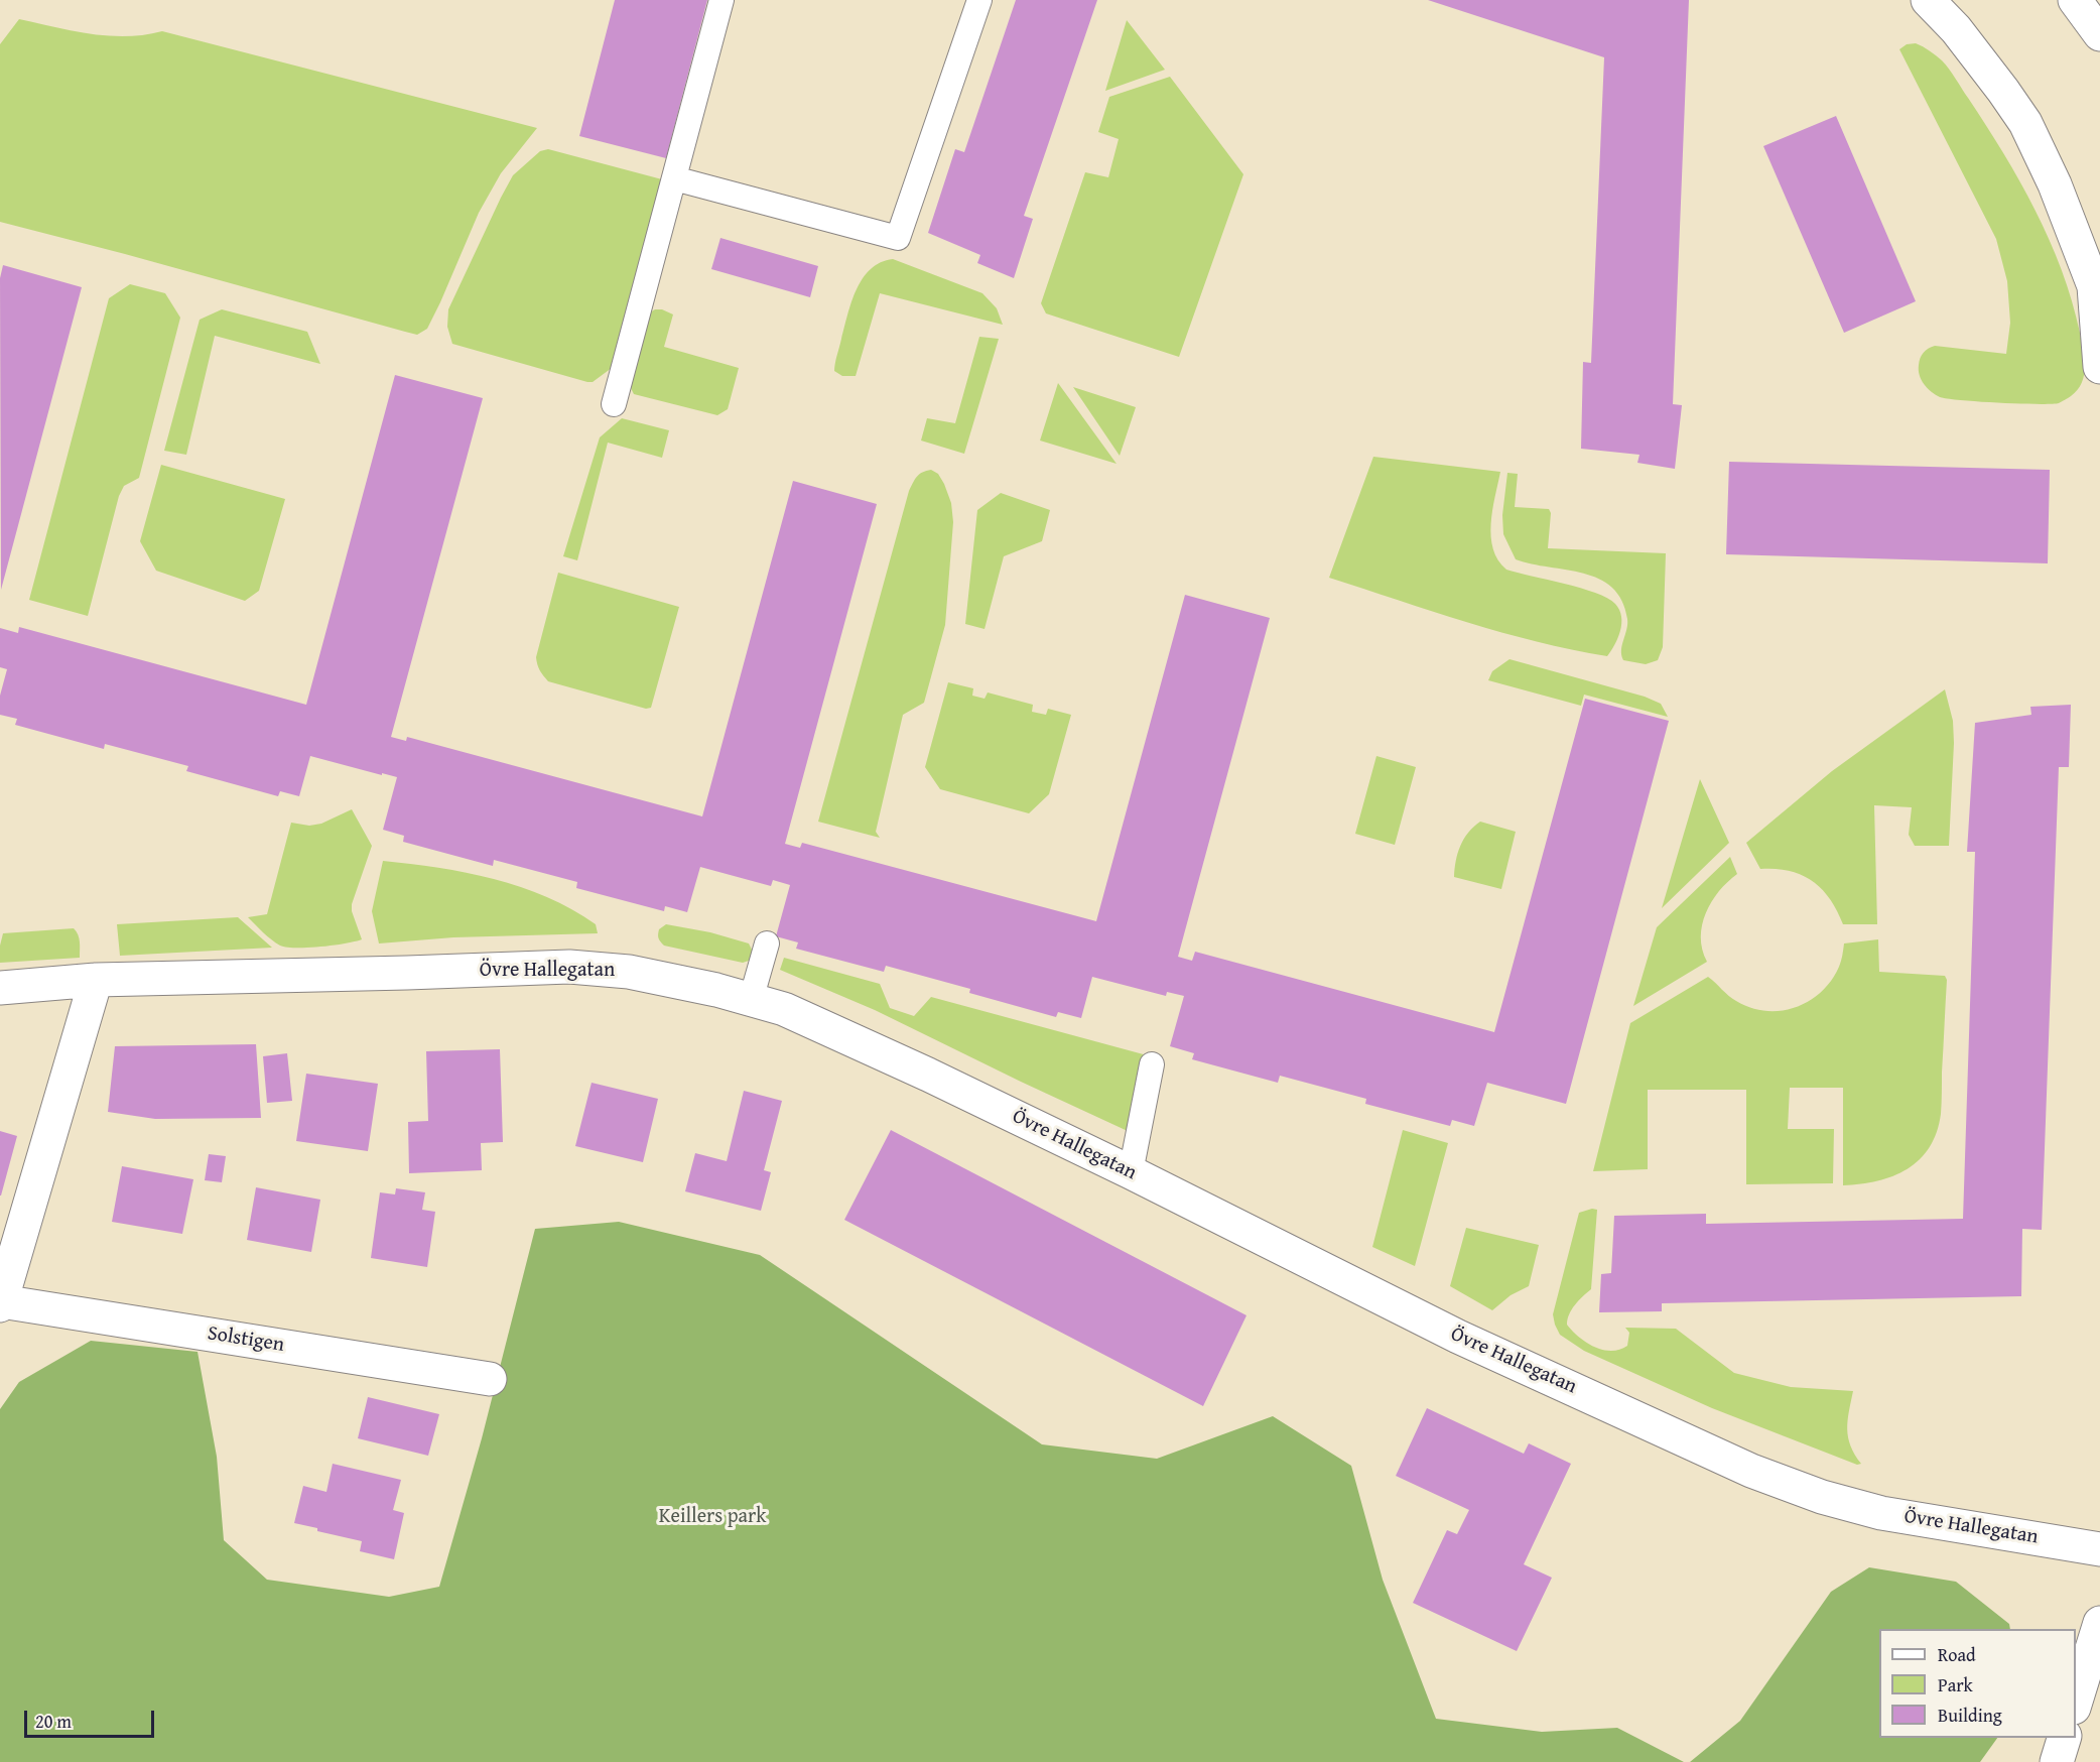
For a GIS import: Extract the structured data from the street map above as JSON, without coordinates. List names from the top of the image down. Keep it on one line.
{"streets":{"street":["Övre Hallegatan","Solstigen"]},"crossings":[["Övre Hallegatan","Solstigen"]],"parks":["Keillers park"],"legend":["Road","Park","Building"],"scale_bar":"20 m"}
